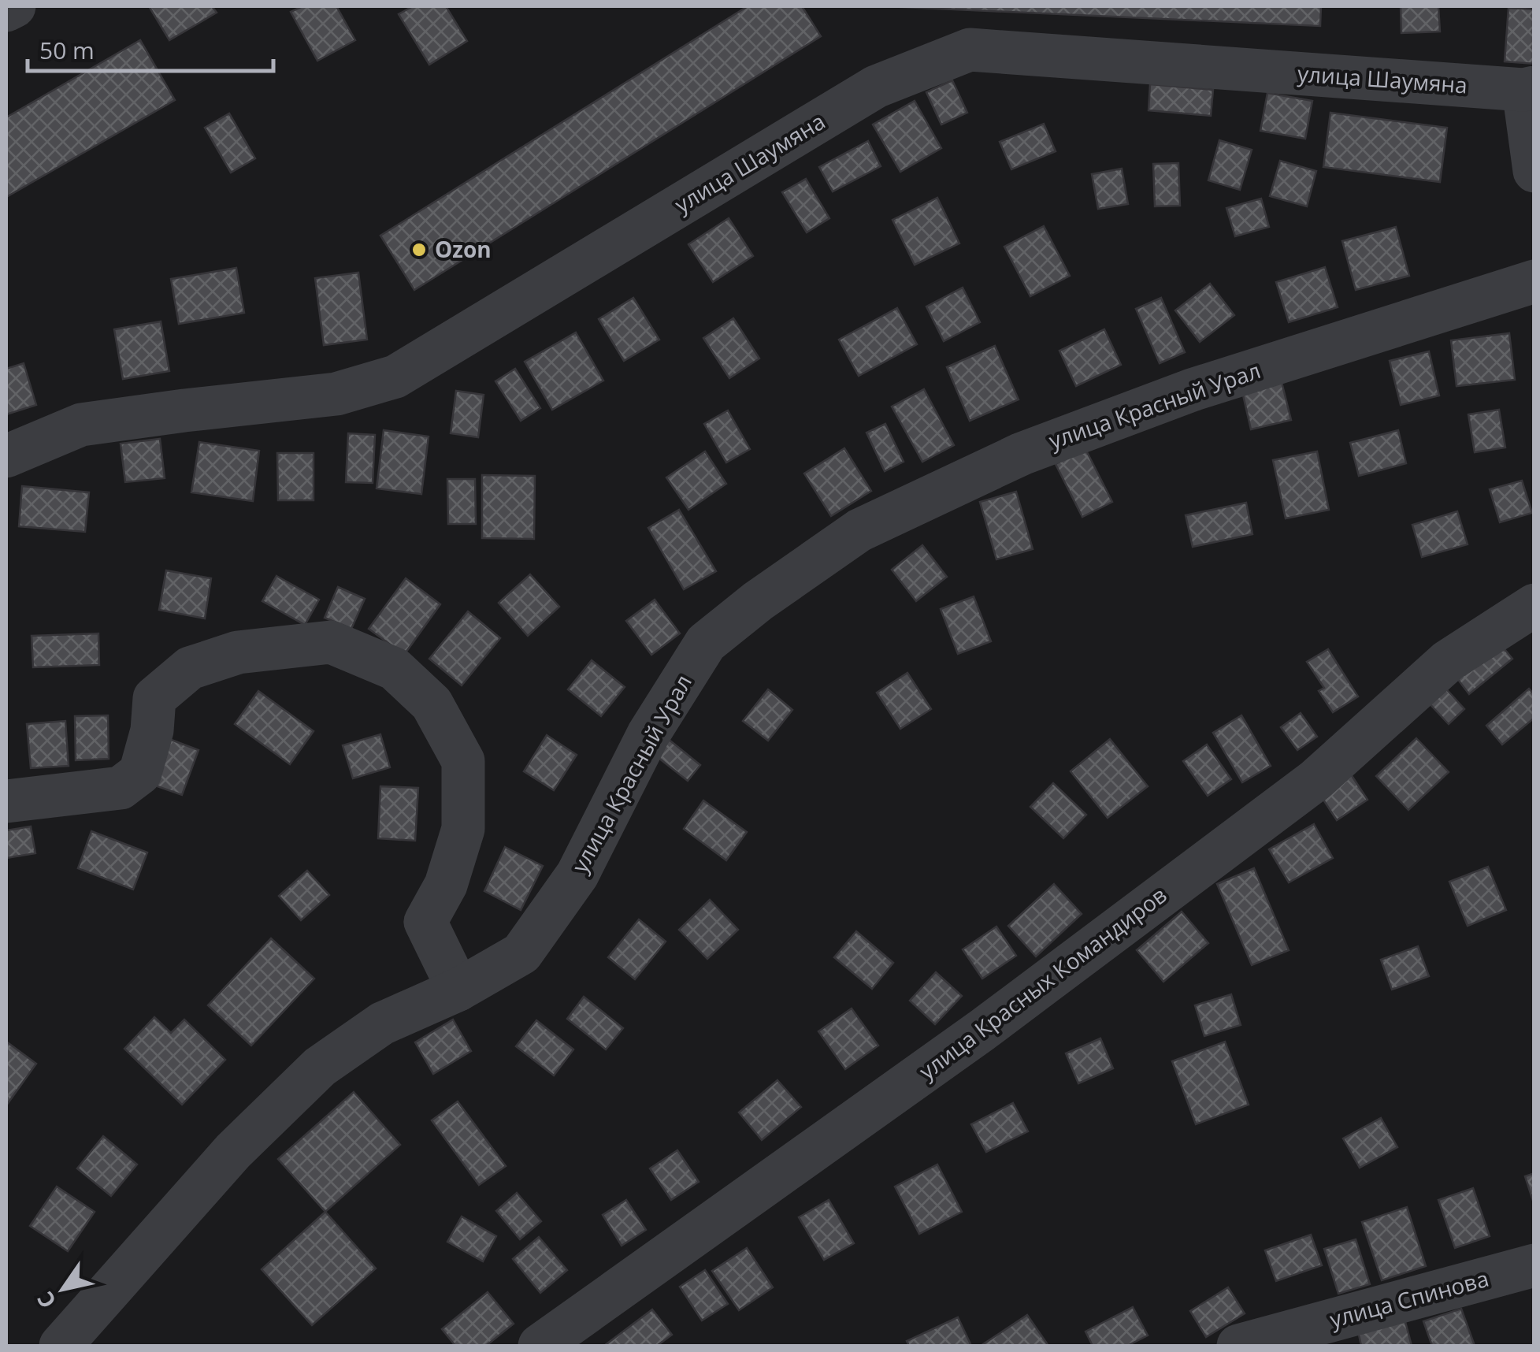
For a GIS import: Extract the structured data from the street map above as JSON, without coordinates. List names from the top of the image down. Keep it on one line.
{"streets":{"street":["улица Шаумяна","улица Красный Урал","улица Красных Командиров","улица Спинова"]},"places":["Ozon"],"scale_bar":"50 m","north":"bottom left"}
